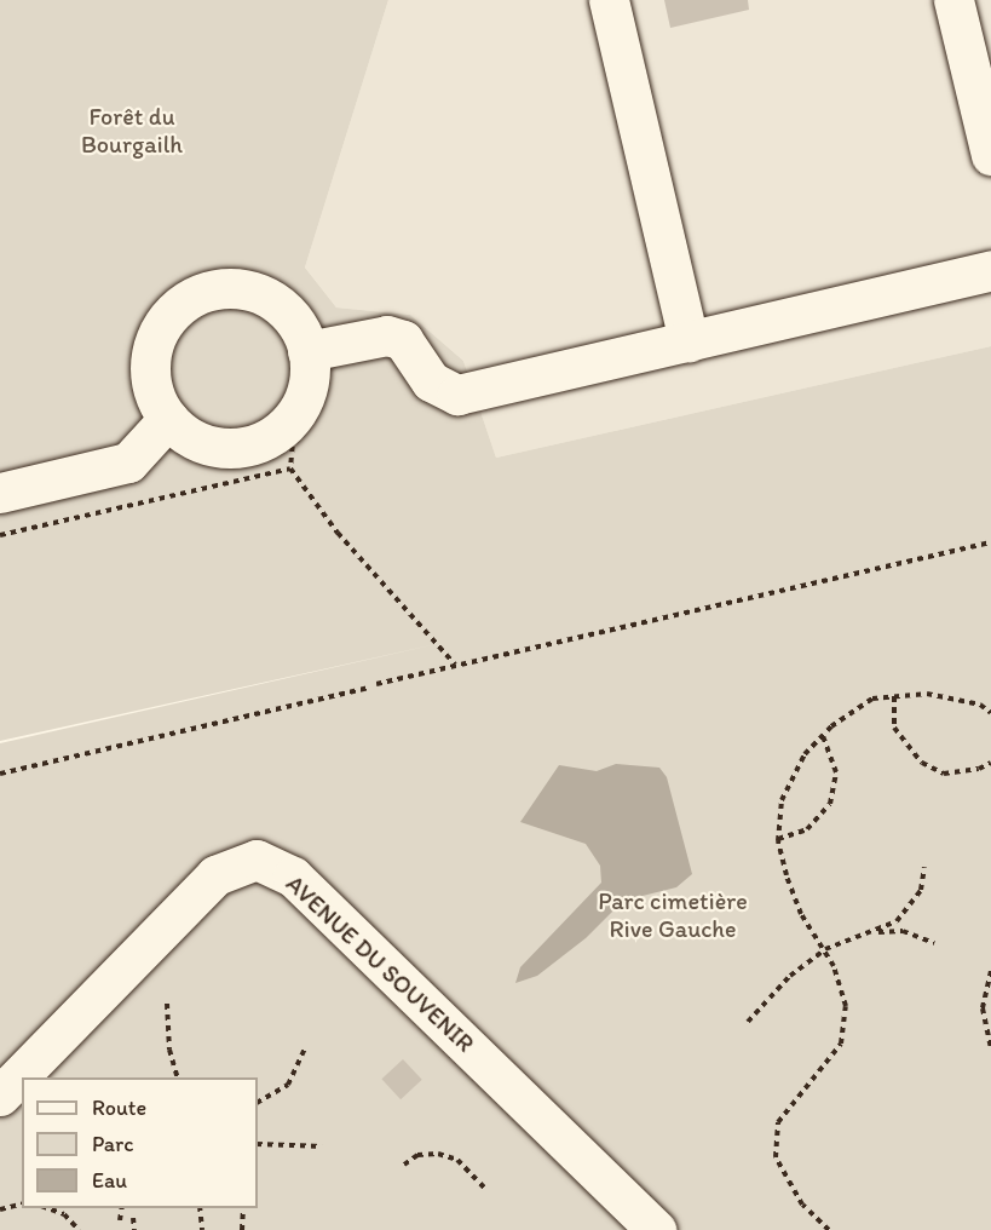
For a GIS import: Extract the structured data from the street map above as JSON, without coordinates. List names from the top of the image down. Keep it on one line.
{"streets":{"street":["AVENUE DU SOUVENIR"]},"parks":["Forêt du Bourgailh","Parc cimetière Rive Gauche"],"legend":["Route","Parc","Eau"]}
